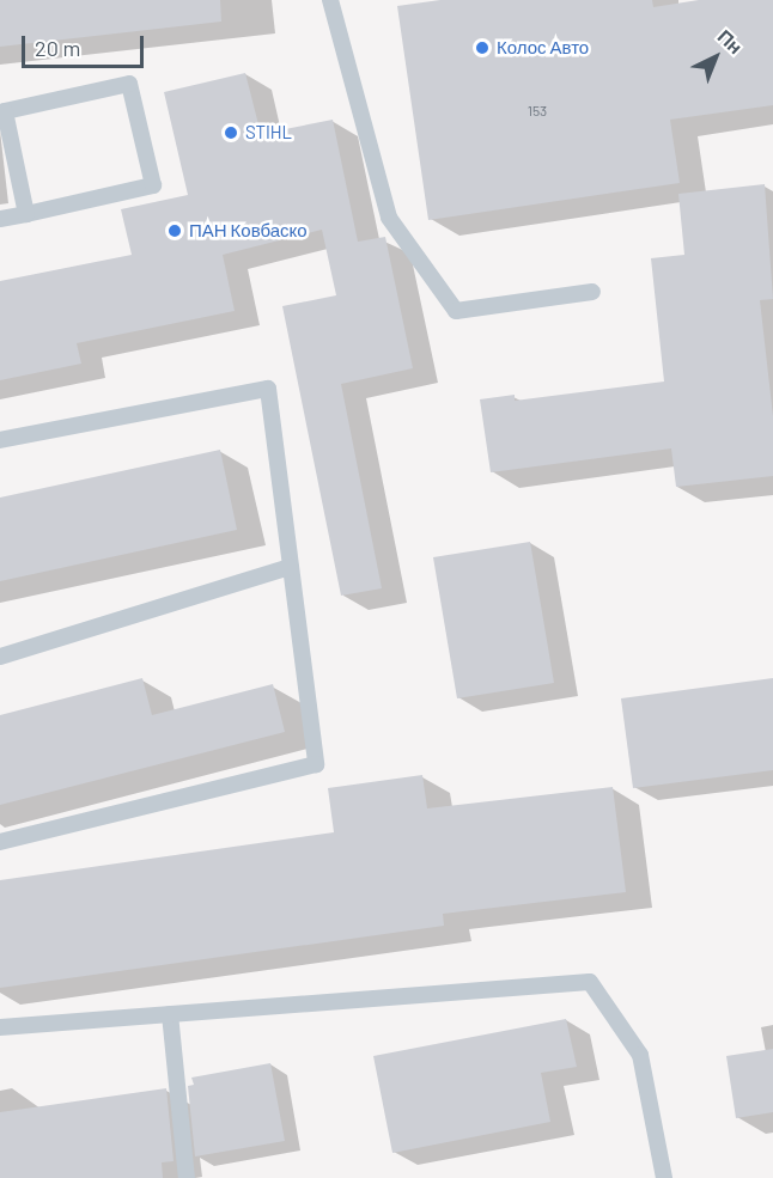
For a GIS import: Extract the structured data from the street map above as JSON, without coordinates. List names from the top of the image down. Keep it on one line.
{"places":["Колос Авто","STIHL","ПАН Ковбаско"],"house_numbers":["153"],"scale_bar":"20 m","north":"top right"}
